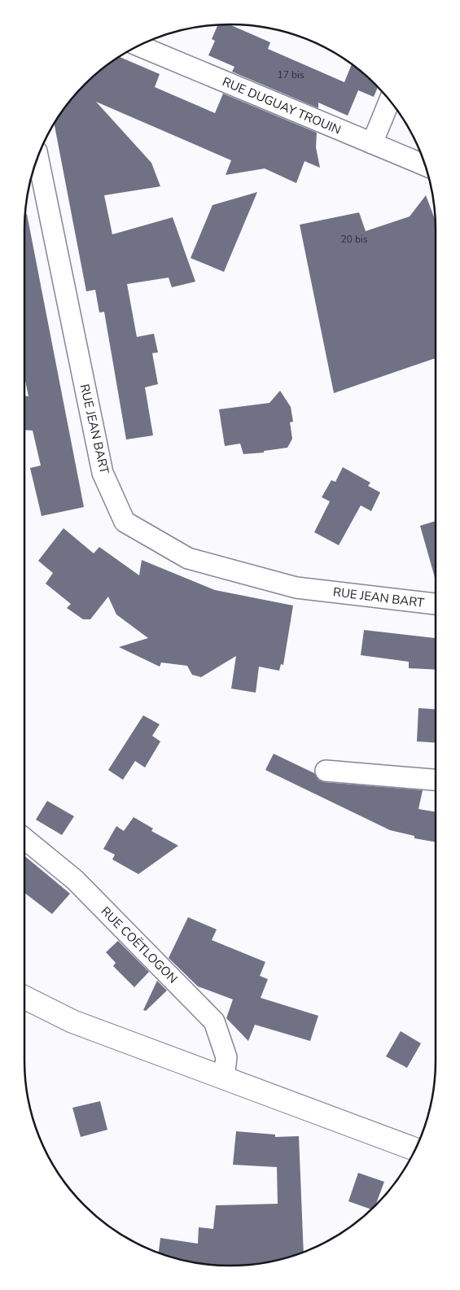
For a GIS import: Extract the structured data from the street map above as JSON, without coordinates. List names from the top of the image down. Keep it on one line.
{"streets":{"street":["RUE DUGUAY TROUIN","RUE JEAN BART","RUE COËTLOGON"]},"house_numbers":["17 bis","20 bis"]}
